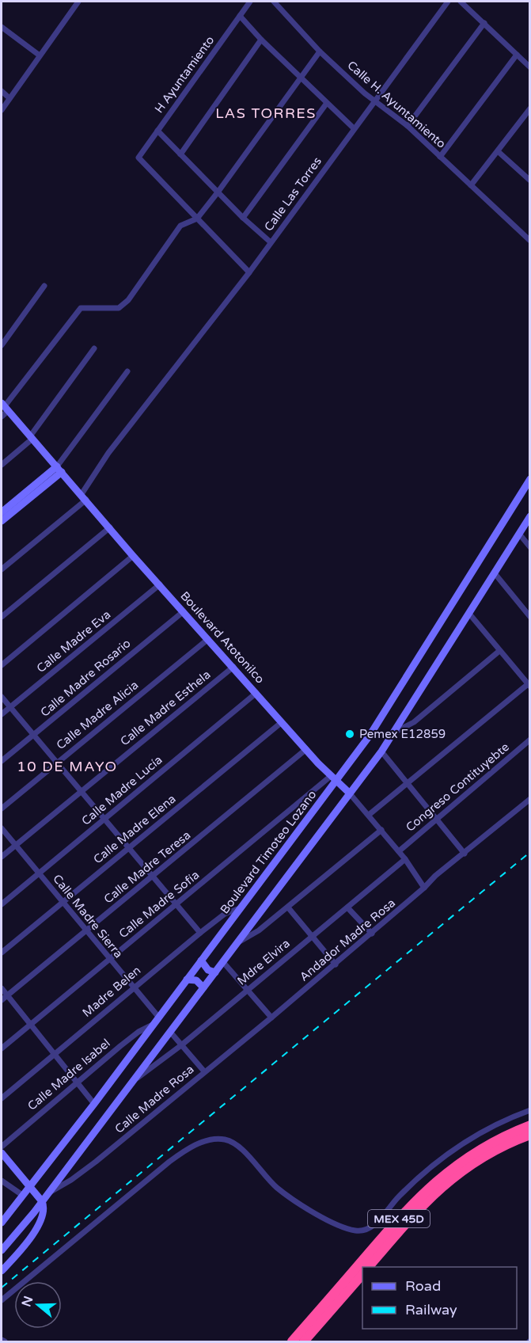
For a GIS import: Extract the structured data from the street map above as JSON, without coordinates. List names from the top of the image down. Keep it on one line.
{"streets":{"highway":["MEX 45D"],"main road":["Boulevard Atotonilco","Boulevard Timoteo Lozano"],"street":["H Ayuntamiento","Calle H. Ayuntamiento","Calle Las Torres","Calle Madre Eva","Calle Madre Rosario","Calle Madre Esthela","Calle Madre Alicia","Congreso Contituyebte","Calle Madre Lucía","Calle Madre Elena","Calle Madre Teresa","Calle Madre Sofía","Calle Madre Sierra","Andador Madre Rosa","Mdre Elvira","Madre Belen","Calle Madre Isabel","Calle Madre Rosa"]},"crossings":[["Calle H. Ayuntamiento","Calle Las Torres"],["Calle Las Torres","Boulevard Atotonilco"],["Boulevard Atotonilco","Calle Madre Eva"],["Boulevard Atotonilco","Calle Madre Rosario"],["Boulevard Atotonilco","Calle Madre Esthela"],["Boulevard Atotonilco","Calle Madre Alicia"],["Boulevard Atotonilco","Congreso Contituyebte"],["Boulevard Atotonilco","Calle Madre Lucía"],["Boulevard Atotonilco","Calle Madre Elena"],["Boulevard Atotonilco","Boulevard Timoteo Lozano"],["Boulevard Atotonilco","Calle Madre Teresa"],["Boulevard Atotonilco","Calle Madre Sofía"],["Boulevard Atotonilco","Andador Madre Rosa"],["Boulevard Atotonilco","Mdre Elvira"],["Calle Madre Esthela","Calle Madre Sierra"],["Calle Madre Lucía","Calle Madre Sierra"],["Calle Madre Elena","Calle Madre Sierra"],["Boulevard Timoteo Lozano","Calle Madre Sofía"],["Boulevard Timoteo Lozano","Calle Madre Sierra"],["Boulevard Timoteo Lozano","Madre Belen"],["Boulevard Timoteo Lozano","Calle Madre Isabel"],["Calle Madre Teresa","Calle Madre Sierra"],["Calle Madre Sofía","Calle Madre Sierra"],["Calle Madre Sierra","Madre Belen"],["Andador Madre Rosa","Calle Madre Rosa"]],"districts":["LAS TORRES","10 DE MAYO"],"places":["Pemex E12859"],"legend":["Road","Railway"],"north":"left"}
